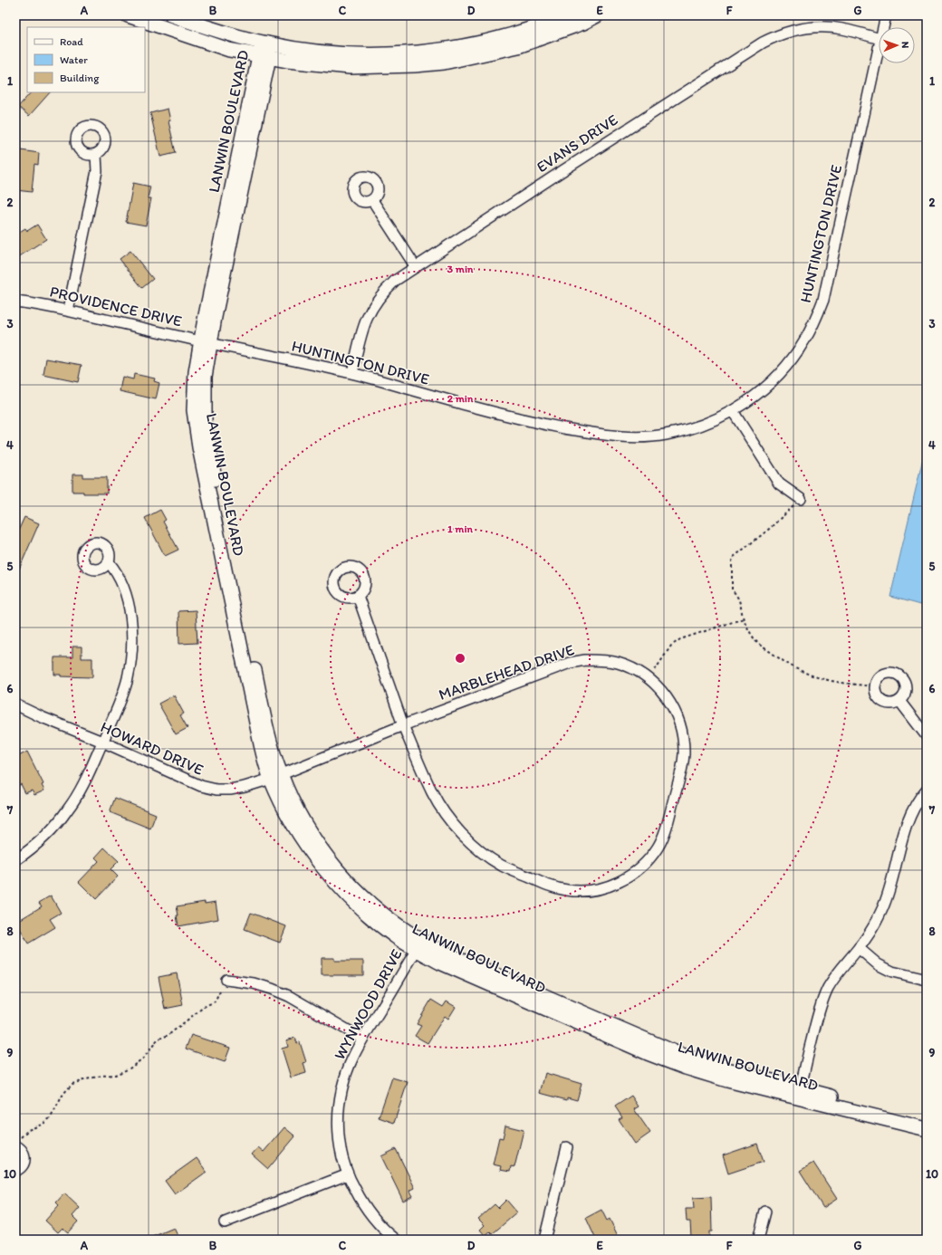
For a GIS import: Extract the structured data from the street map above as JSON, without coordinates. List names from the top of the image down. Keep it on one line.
{"streets":{"street":["LANWIN BOULEVARD","EVANS DRIVE","HUNTINGTON DRIVE","PROVIDENCE DRIVE","MARBLEHEAD DRIVE","HOWARD DRIVE","WYNWOOD DRIVE"]},"crossings":[["LANWIN BOULEVARD","HUNTINGTON DRIVE"],["LANWIN BOULEVARD","PROVIDENCE DRIVE"],["LANWIN BOULEVARD","MARBLEHEAD DRIVE"],["LANWIN BOULEVARD","HOWARD DRIVE"],["LANWIN BOULEVARD","WYNWOOD DRIVE"],["EVANS DRIVE","HUNTINGTON DRIVE"],["HUNTINGTON DRIVE","PROVIDENCE DRIVE"],["MARBLEHEAD DRIVE","HOWARD DRIVE"]],"legend":["Road","Water","Building"],"north":"right","grid":{"columns":["A","B","C","D","E","F","G"],"rows":["1","2","3","4","5","6","7","8","9","10"]},"rings":["3 min","2 min","1 min"]}
